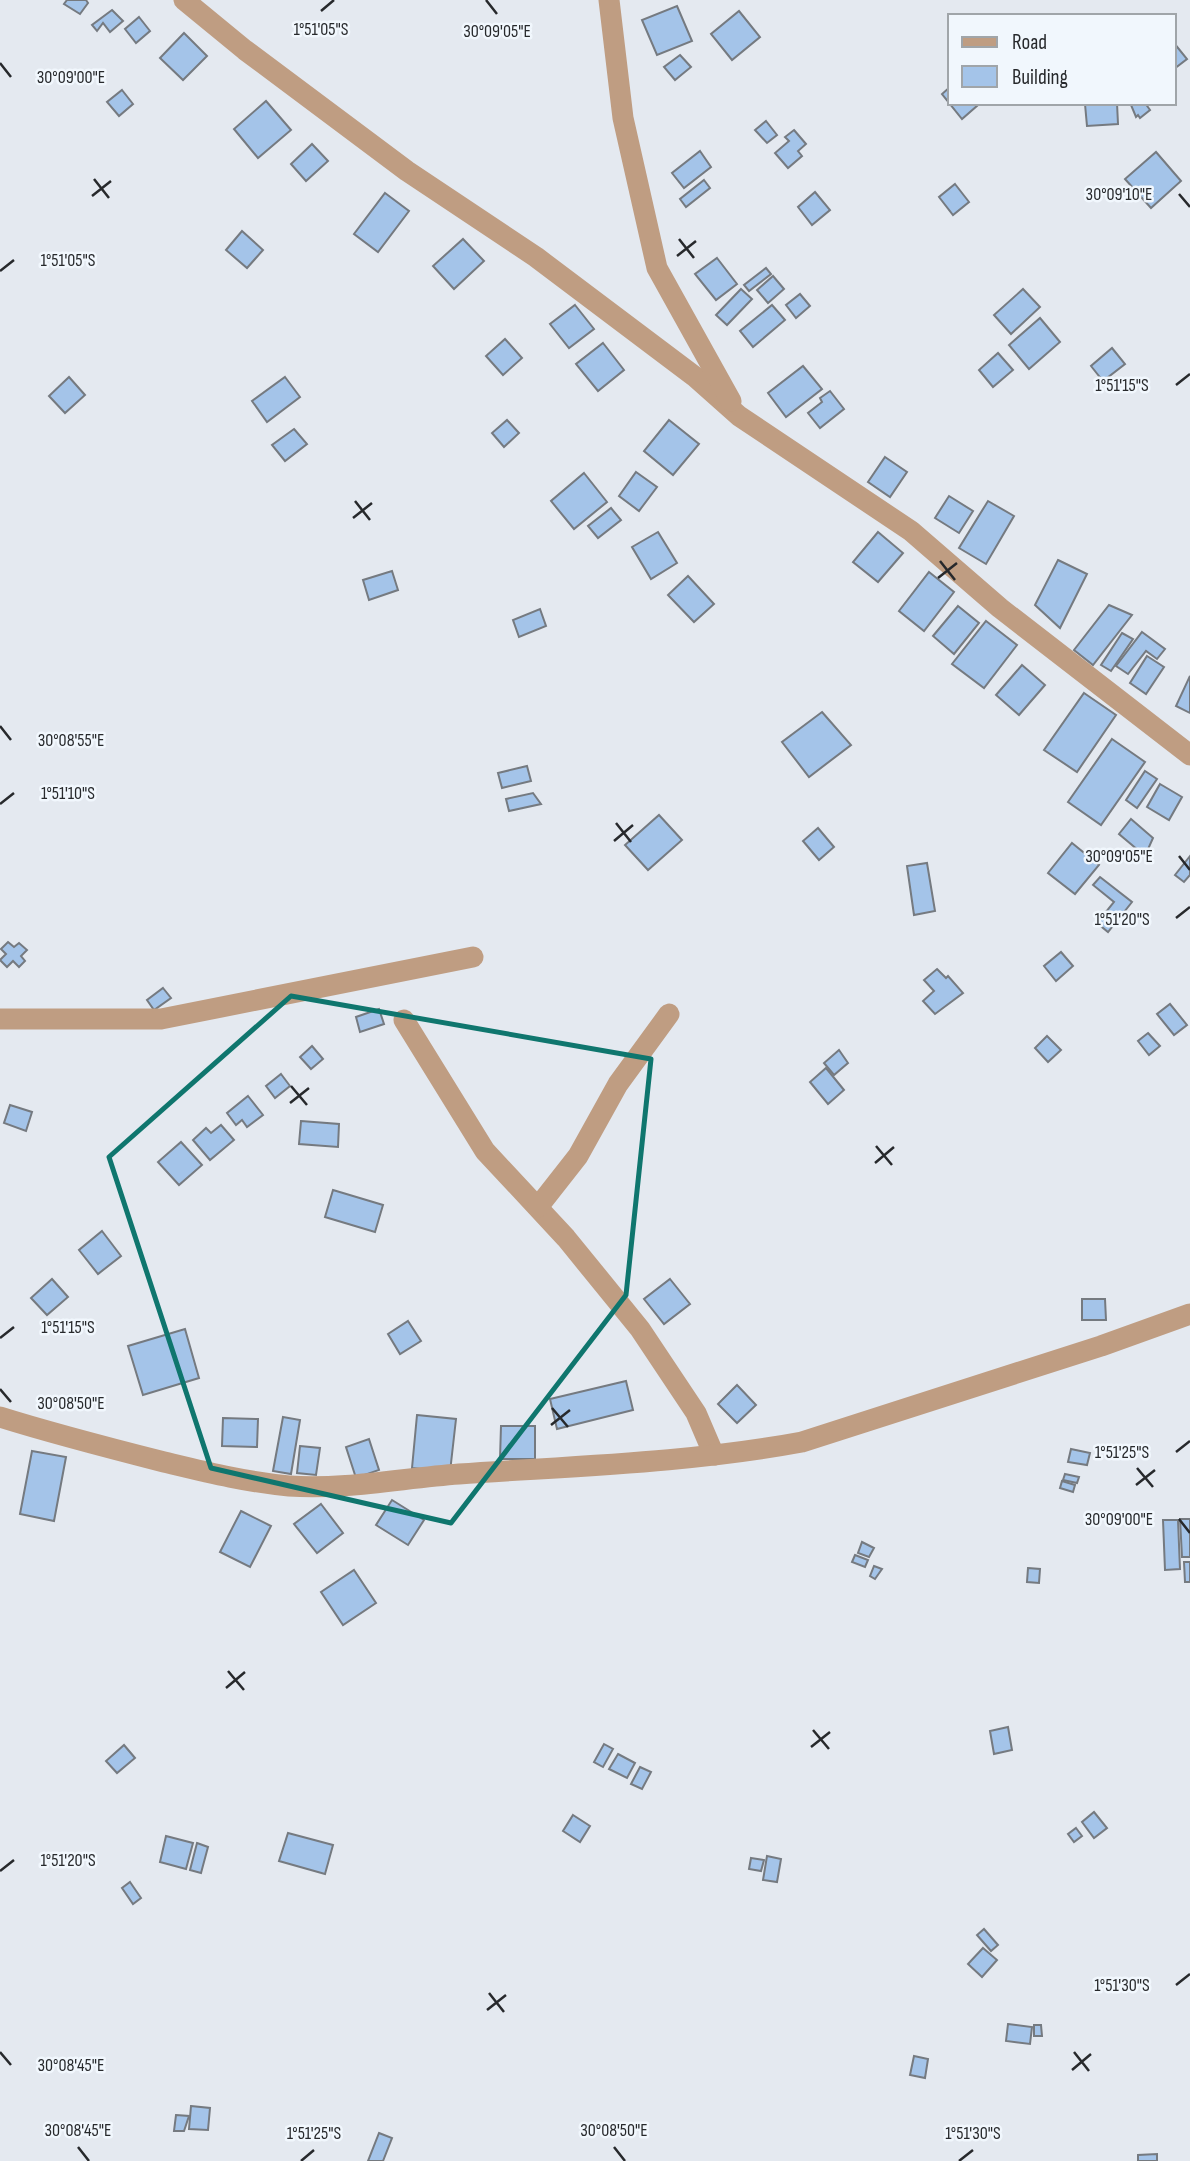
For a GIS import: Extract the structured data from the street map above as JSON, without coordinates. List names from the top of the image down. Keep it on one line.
{"legend":["Road","Building"],"coordinates":["1°51'05\"S","30°09'05\"E","30°09'00\"E","30°09'10\"E","1°51'15\"S","30°08'55\"E","1°51'10\"S","1°51'20\"S","30°08'50\"E","1°51'25\"S","1°51'30\"S","30°08'45\"E"]}
